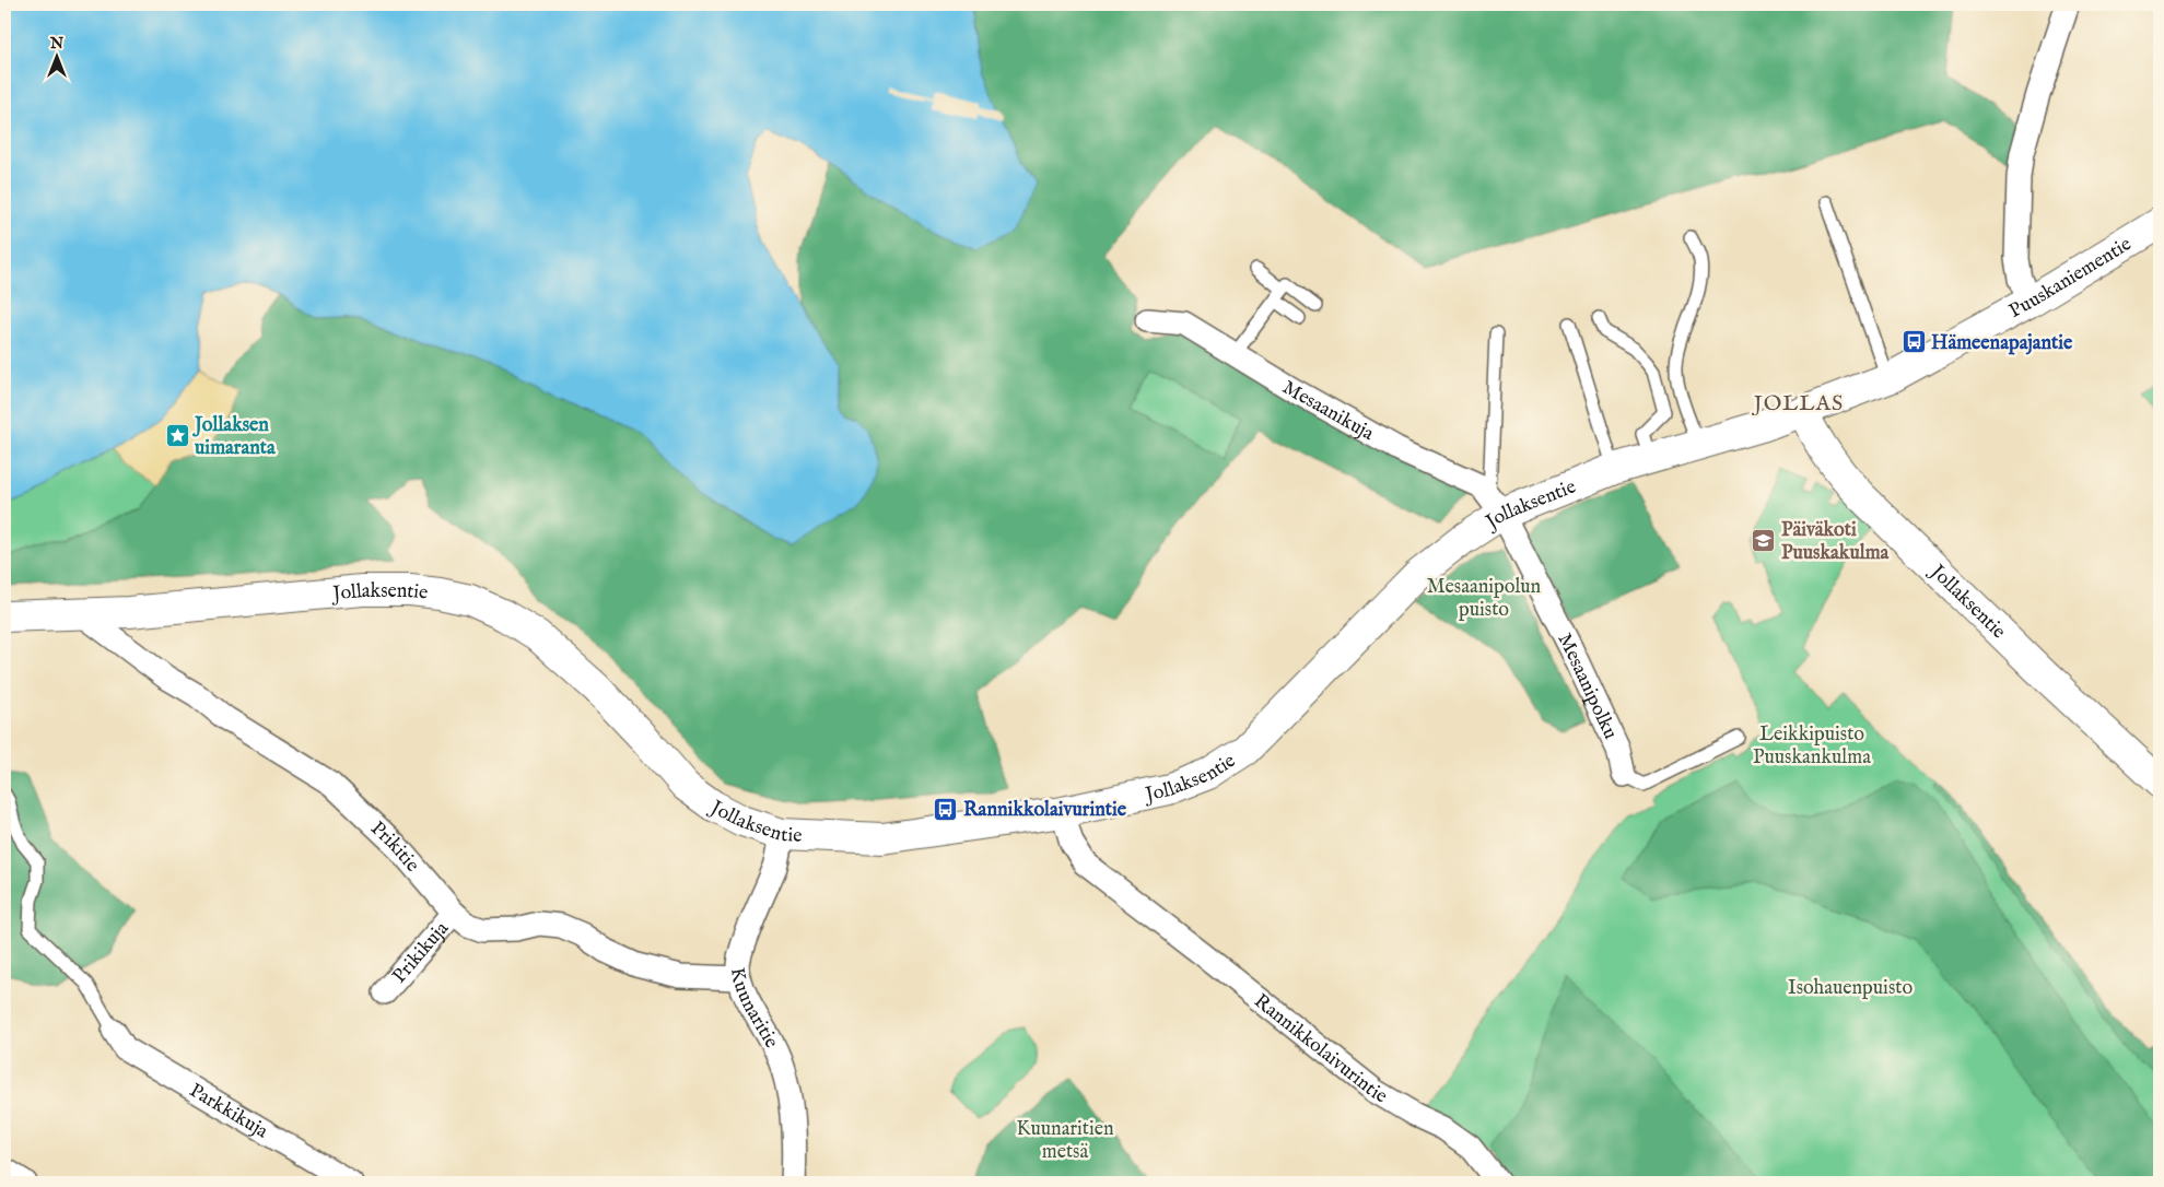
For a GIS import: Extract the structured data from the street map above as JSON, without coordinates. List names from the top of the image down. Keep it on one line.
{"streets":{"main road":["Puuskaniementie","Jollaksentie"],"street":["Mesaanikuja","Mesaanipolku","Prikitie","Prikikuja","Kuunaritie","Rannikkolaivurintie","Parkkikuja"]},"crossings":[["Puuskaniementie","Jollaksentie"],["Mesaanikuja","Jollaksentie"],["Mesaanikuja","Mesaanipolku"],["Jollaksentie","Mesaanipolku"],["Jollaksentie","Prikitie"],["Jollaksentie","Kuunaritie"],["Jollaksentie","Rannikkolaivurintie"],["Prikitie","Prikikuja"],["Prikitie","Kuunaritie"]],"districts":["JOLLAS"],"parks":["Mesaanipolun puisto","Leikkipuisto Puuskankulma","Isohauenpuisto","Kuunaritien metsä"],"places":{"bus stop":["Hämeenapajantie","Rannikkolaivurintie"],"place":["Jollaksen uimaranta"],"school or university":["Päiväkoti Puuskakulma"]},"north":"top"}
